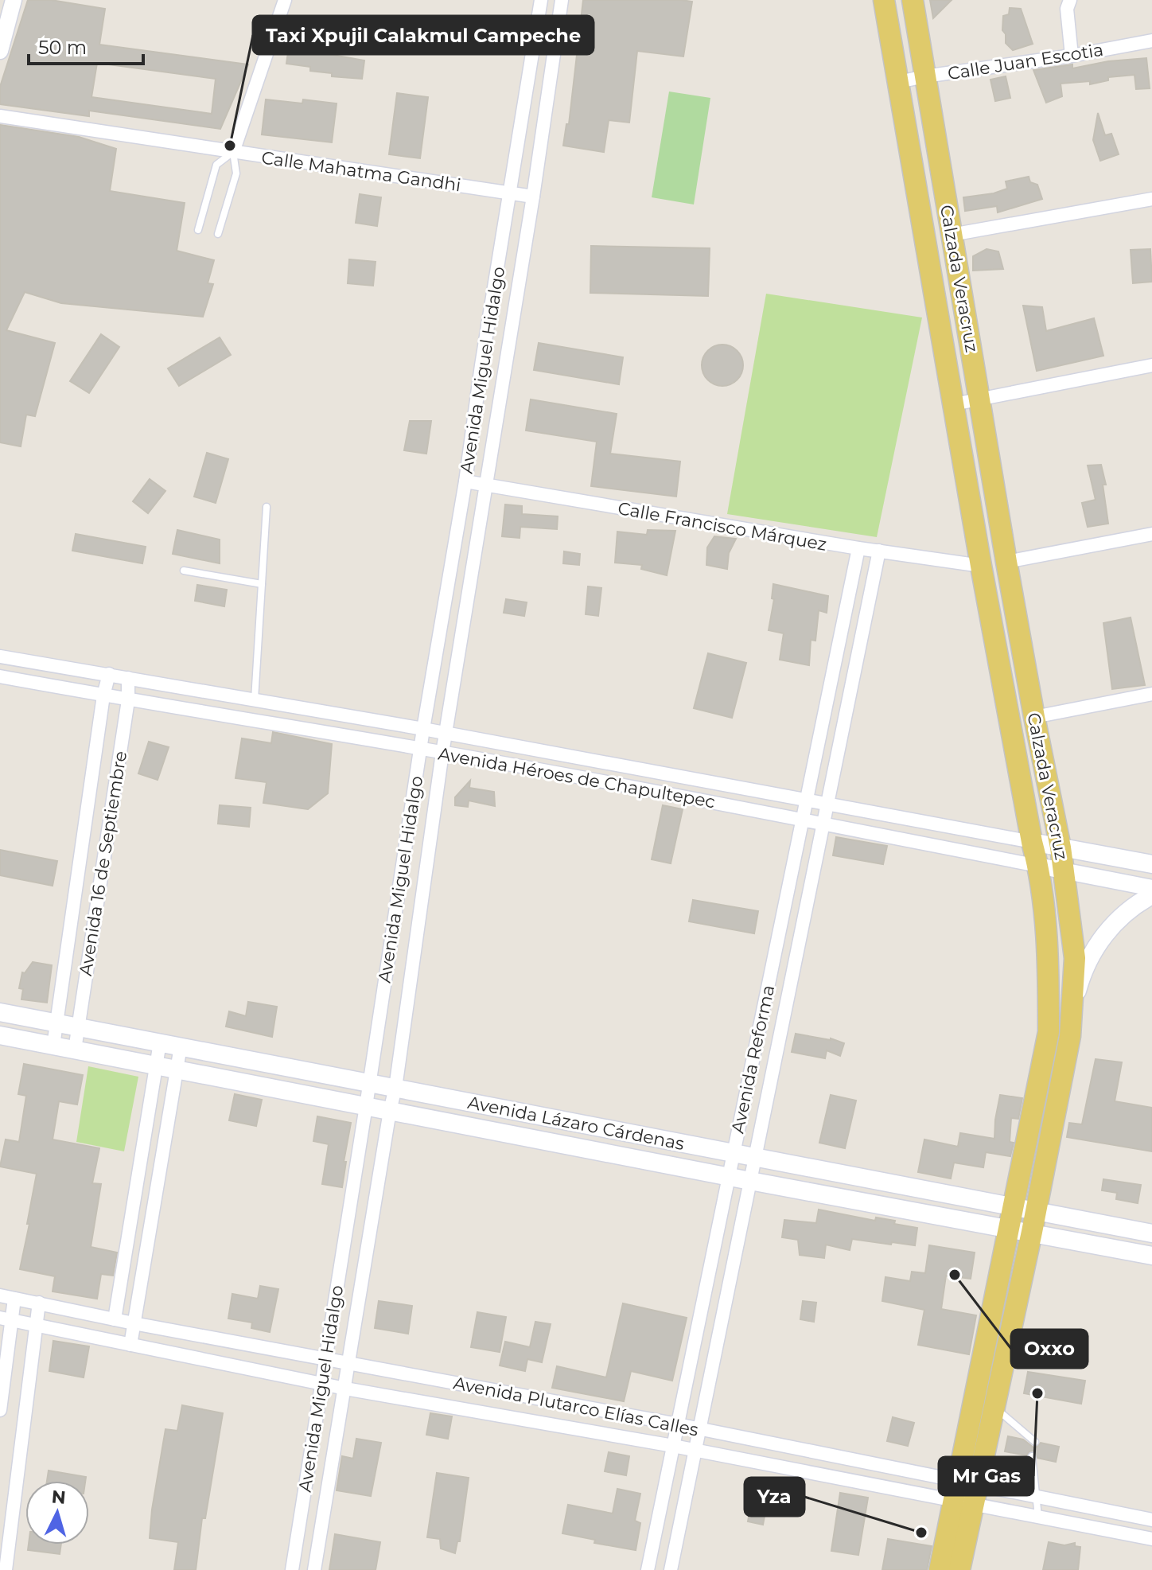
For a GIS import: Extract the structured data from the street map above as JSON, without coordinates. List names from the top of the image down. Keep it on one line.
{"streets":{"main road":["Calzada Veracruz","Avenida Héroes de Chapultepec","Avenida Lázaro Cárdenas"],"street":["Calle Juan Escotia","Calle Mahatma Gandhi","Avenida Miguel Hidalgo","Calle Francisco Márquez","Avenida 16 de Septiembre","Avenida Reforma","Avenida Plutarco Elías Calles"]},"crossings":[["Calle Juan Escotia","Calzada Veracruz"],["Calle Mahatma Gandhi","Avenida Miguel Hidalgo"],["Calzada Veracruz","Calle Francisco Márquez"],["Calzada Veracruz","Avenida Héroes de Chapultepec"],["Calzada Veracruz","Avenida Lázaro Cárdenas"],["Calzada Veracruz","Avenida Plutarco Elías Calles"],["Avenida Miguel Hidalgo","Calle Francisco Márquez"],["Avenida Miguel Hidalgo","Avenida Héroes de Chapultepec"],["Avenida Miguel Hidalgo","Avenida Lázaro Cárdenas"],["Avenida Miguel Hidalgo","Avenida Plutarco Elías Calles"],["Calle Francisco Márquez","Avenida Reforma"],["Avenida Héroes de Chapultepec","Avenida 16 de Septiembre"],["Avenida Héroes de Chapultepec","Avenida Reforma"],["Avenida 16 de Septiembre","Avenida Lázaro Cárdenas"],["Avenida Reforma","Avenida Lázaro Cárdenas"],["Avenida Reforma","Avenida Plutarco Elías Calles"]],"places":["Taxi Xpujil Calakmul Campeche","Oxxo","Mr Gas","Yza"],"scale_bar":"50 m","north":"top"}
